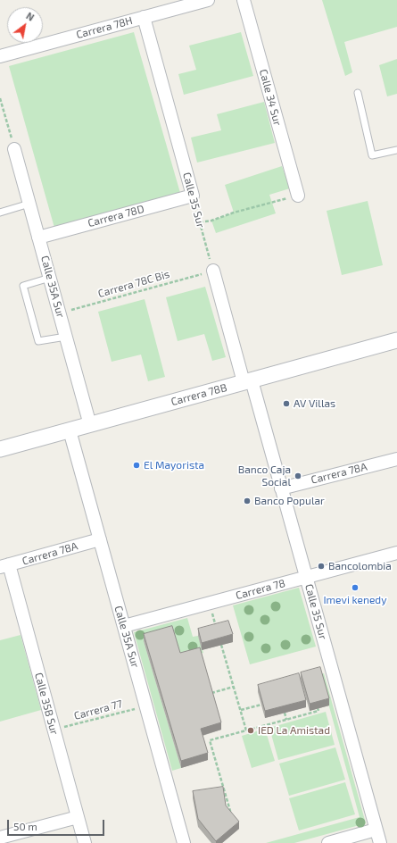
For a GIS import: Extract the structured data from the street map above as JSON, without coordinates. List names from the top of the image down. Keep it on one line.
{"streets":{"street":["Carrera 78H","Calle 34 Sur","Calle 35 Sur","Carrera 78D","Calle 35A Sur","Carrera 78B","Carrera 78A","Carrera 78","Calle 35B Sur"],"path":["Carrera 78C Bis","Carrera 77"]},"crossings":[["Carrera 78H","Calle 35 Sur"],["Calle 35 Sur","Carrera 78D"],["Calle 35 Sur","Carrera 78C Bis"],["Calle 35 Sur","Carrera 78B"],["Calle 35 Sur","Carrera 78A"],["Calle 35 Sur","Carrera 78"],["Carrera 78D","Calle 35A Sur"],["Carrera 78C Bis","Calle 35A Sur"],["Calle 35A Sur","Carrera 78B"],["Calle 35A Sur","Carrera 78A"],["Calle 35A Sur","Carrera 78"],["Calle 35A Sur","Carrera 77"],["Carrera 78A","Calle 35B Sur"],["Calle 35B Sur","Carrera 77"]],"places":["AV Villas","El Mayorista","Banco Caja Social","Banco Popular","Bancolombia","Imevi kenedy","IED La Amistad"],"scale_bar":"50 m","north":"top right"}
